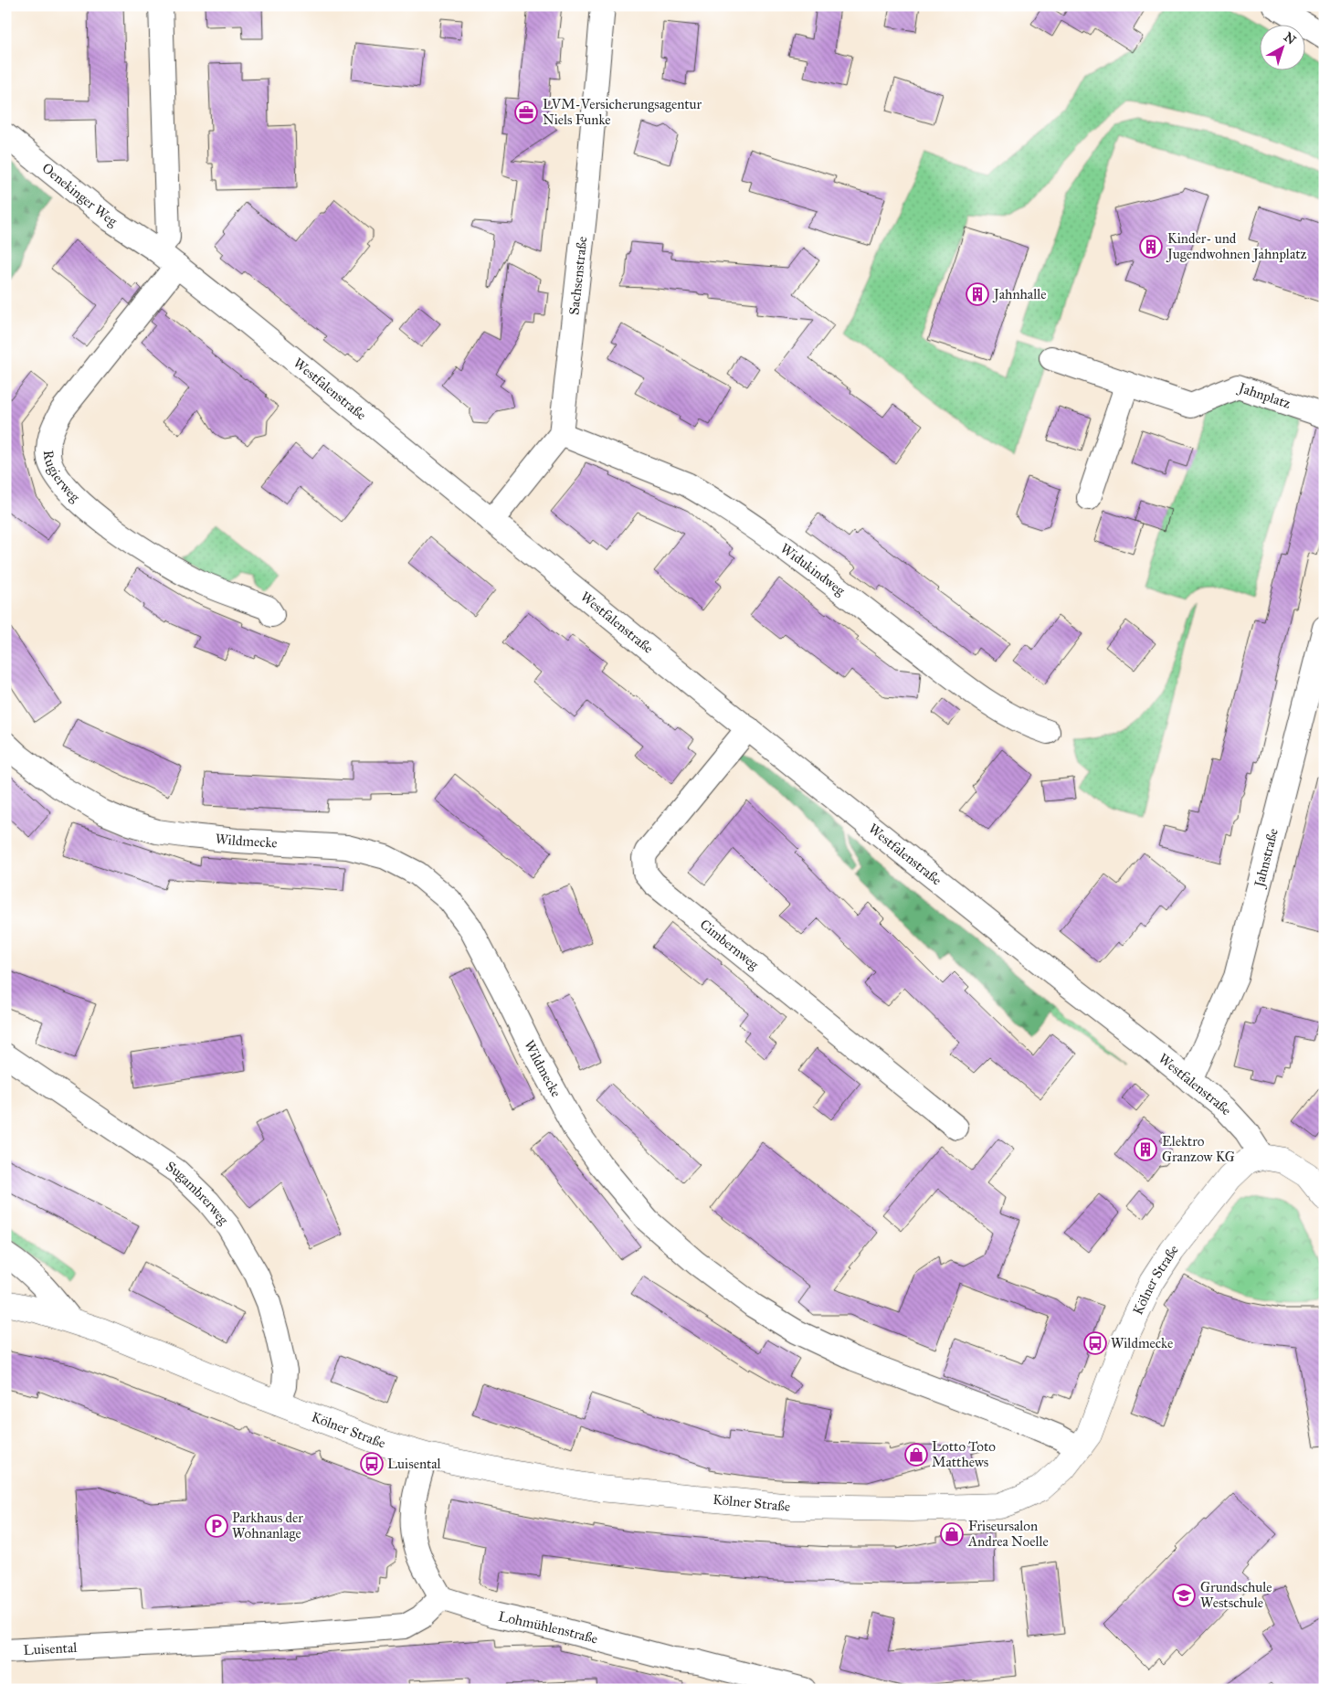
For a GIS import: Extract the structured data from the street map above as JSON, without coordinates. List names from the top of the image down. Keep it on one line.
{"streets":{"main road":["Kölner Straße"],"street":["Oenekinger Weg","Sachsenstraße","Westfalenstraße","Jahnplatz","Rugierweg","Widukindweg","Wildmecke","Jahnstraße","Cimbernweg","Sugambrerweg","Lohmühlenstraße","Luisental"]},"crossings":[["Oenekinger Weg","Westfalenstraße"],["Sachsenstraße","Widukindweg"],["Westfalenstraße","Rugierweg"],["Westfalenstraße","Jahnstraße"],["Westfalenstraße","Cimbernweg"],["Westfalenstraße","Kölner Straße"],["Wildmecke","Kölner Straße"],["Sugambrerweg","Kölner Straße"],["Lohmühlenstraße","Luisental"]],"places":{"office":["LVM-Versicherungsagentur Niels Funke"],"building":["Kinder- und Jugendwohnen Jahnplatz","Jahnhalle","Elektro Granzow KG"],"bus stop":["Wildmecke","Luisental"],"shop":["Lotto Toto Matthews","Friseursalon Andrea Noelle"],"parking":["Parkhaus der Wohnanlage"],"school or university":["Grundschule Westschule"]},"north":"top right"}
